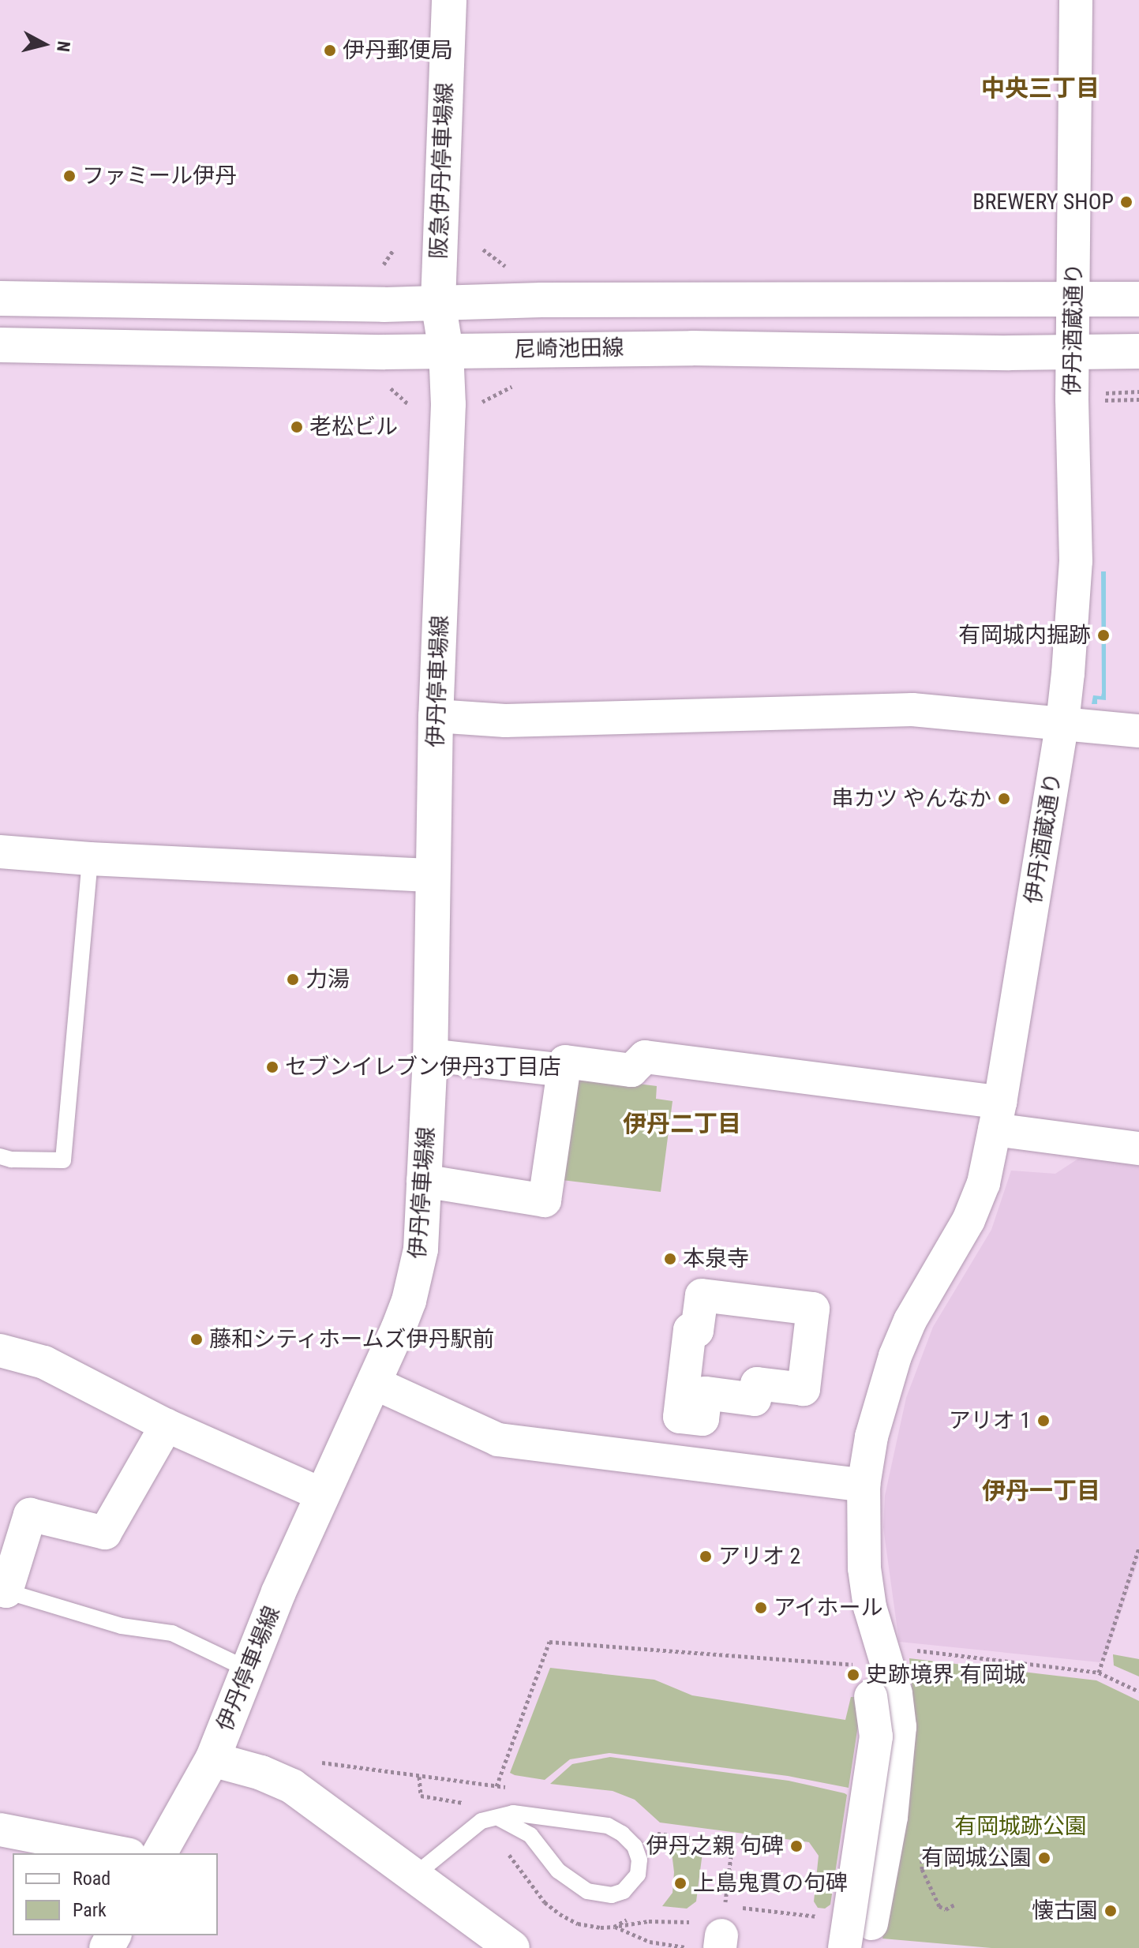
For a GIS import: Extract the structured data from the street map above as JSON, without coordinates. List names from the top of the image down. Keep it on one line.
{"streets":{"main road":["阪急伊丹停車場線","尼崎池田線","伊丹停車場線"],"street":["伊丹酒蔵通り"]},"crossings":[["阪急伊丹停車場線","伊丹停車場線"],["伊丹酒蔵通り","尼崎池田線"],["尼崎池田線","伊丹停車場線"]],"districts":["中央三丁目","伊丹二丁目","伊丹一丁目"],"parks":["有岡城跡公園"],"places":["伊丹郵便局","ファミール伊丹","BREWERY SHOP","老松ビル","有岡城内掘跡","串カツ やんなか","力湯","セブンイレブン伊丹3丁目店","本泉寺","藤和シティホームズ伊丹駅前","アリオ 1","アリオ 2","アイホール","史跡境界 有岡城","伊丹之親 句碑","有岡城公園","上島鬼貫の句碑","懐古園"],"legend":["Road","Park"],"north":"right"}
